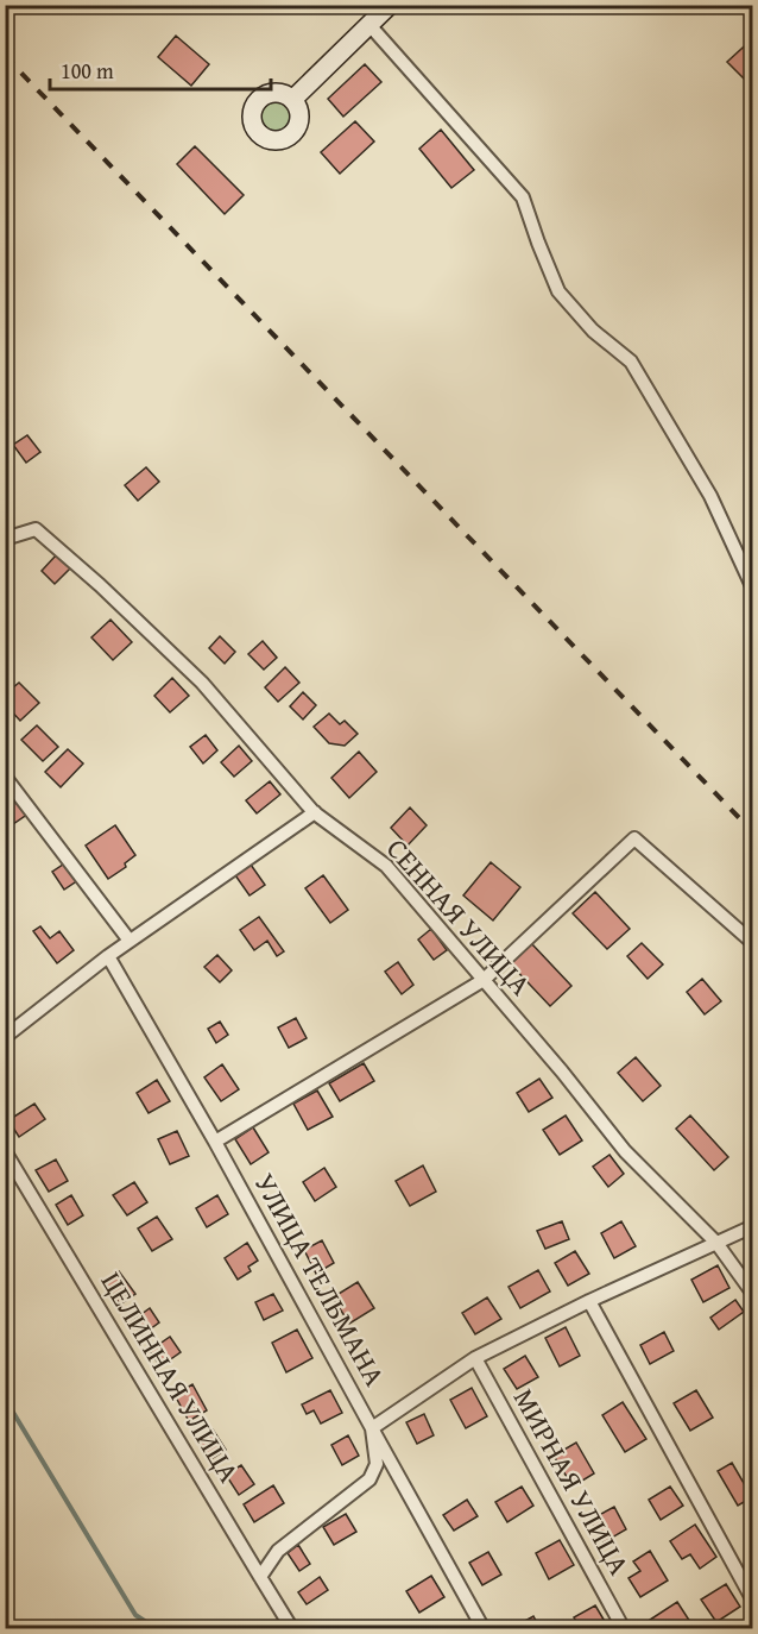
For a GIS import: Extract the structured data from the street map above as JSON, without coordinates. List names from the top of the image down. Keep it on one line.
{"streets":{"street":["СЕННАЯ УЛИЦА","УЛИЦА ТЕЛЬМАНА","ЦЕЛИННАЯ УЛИЦА","МИРНАЯ УЛИЦА"]},"scale_bar":"100 m"}
